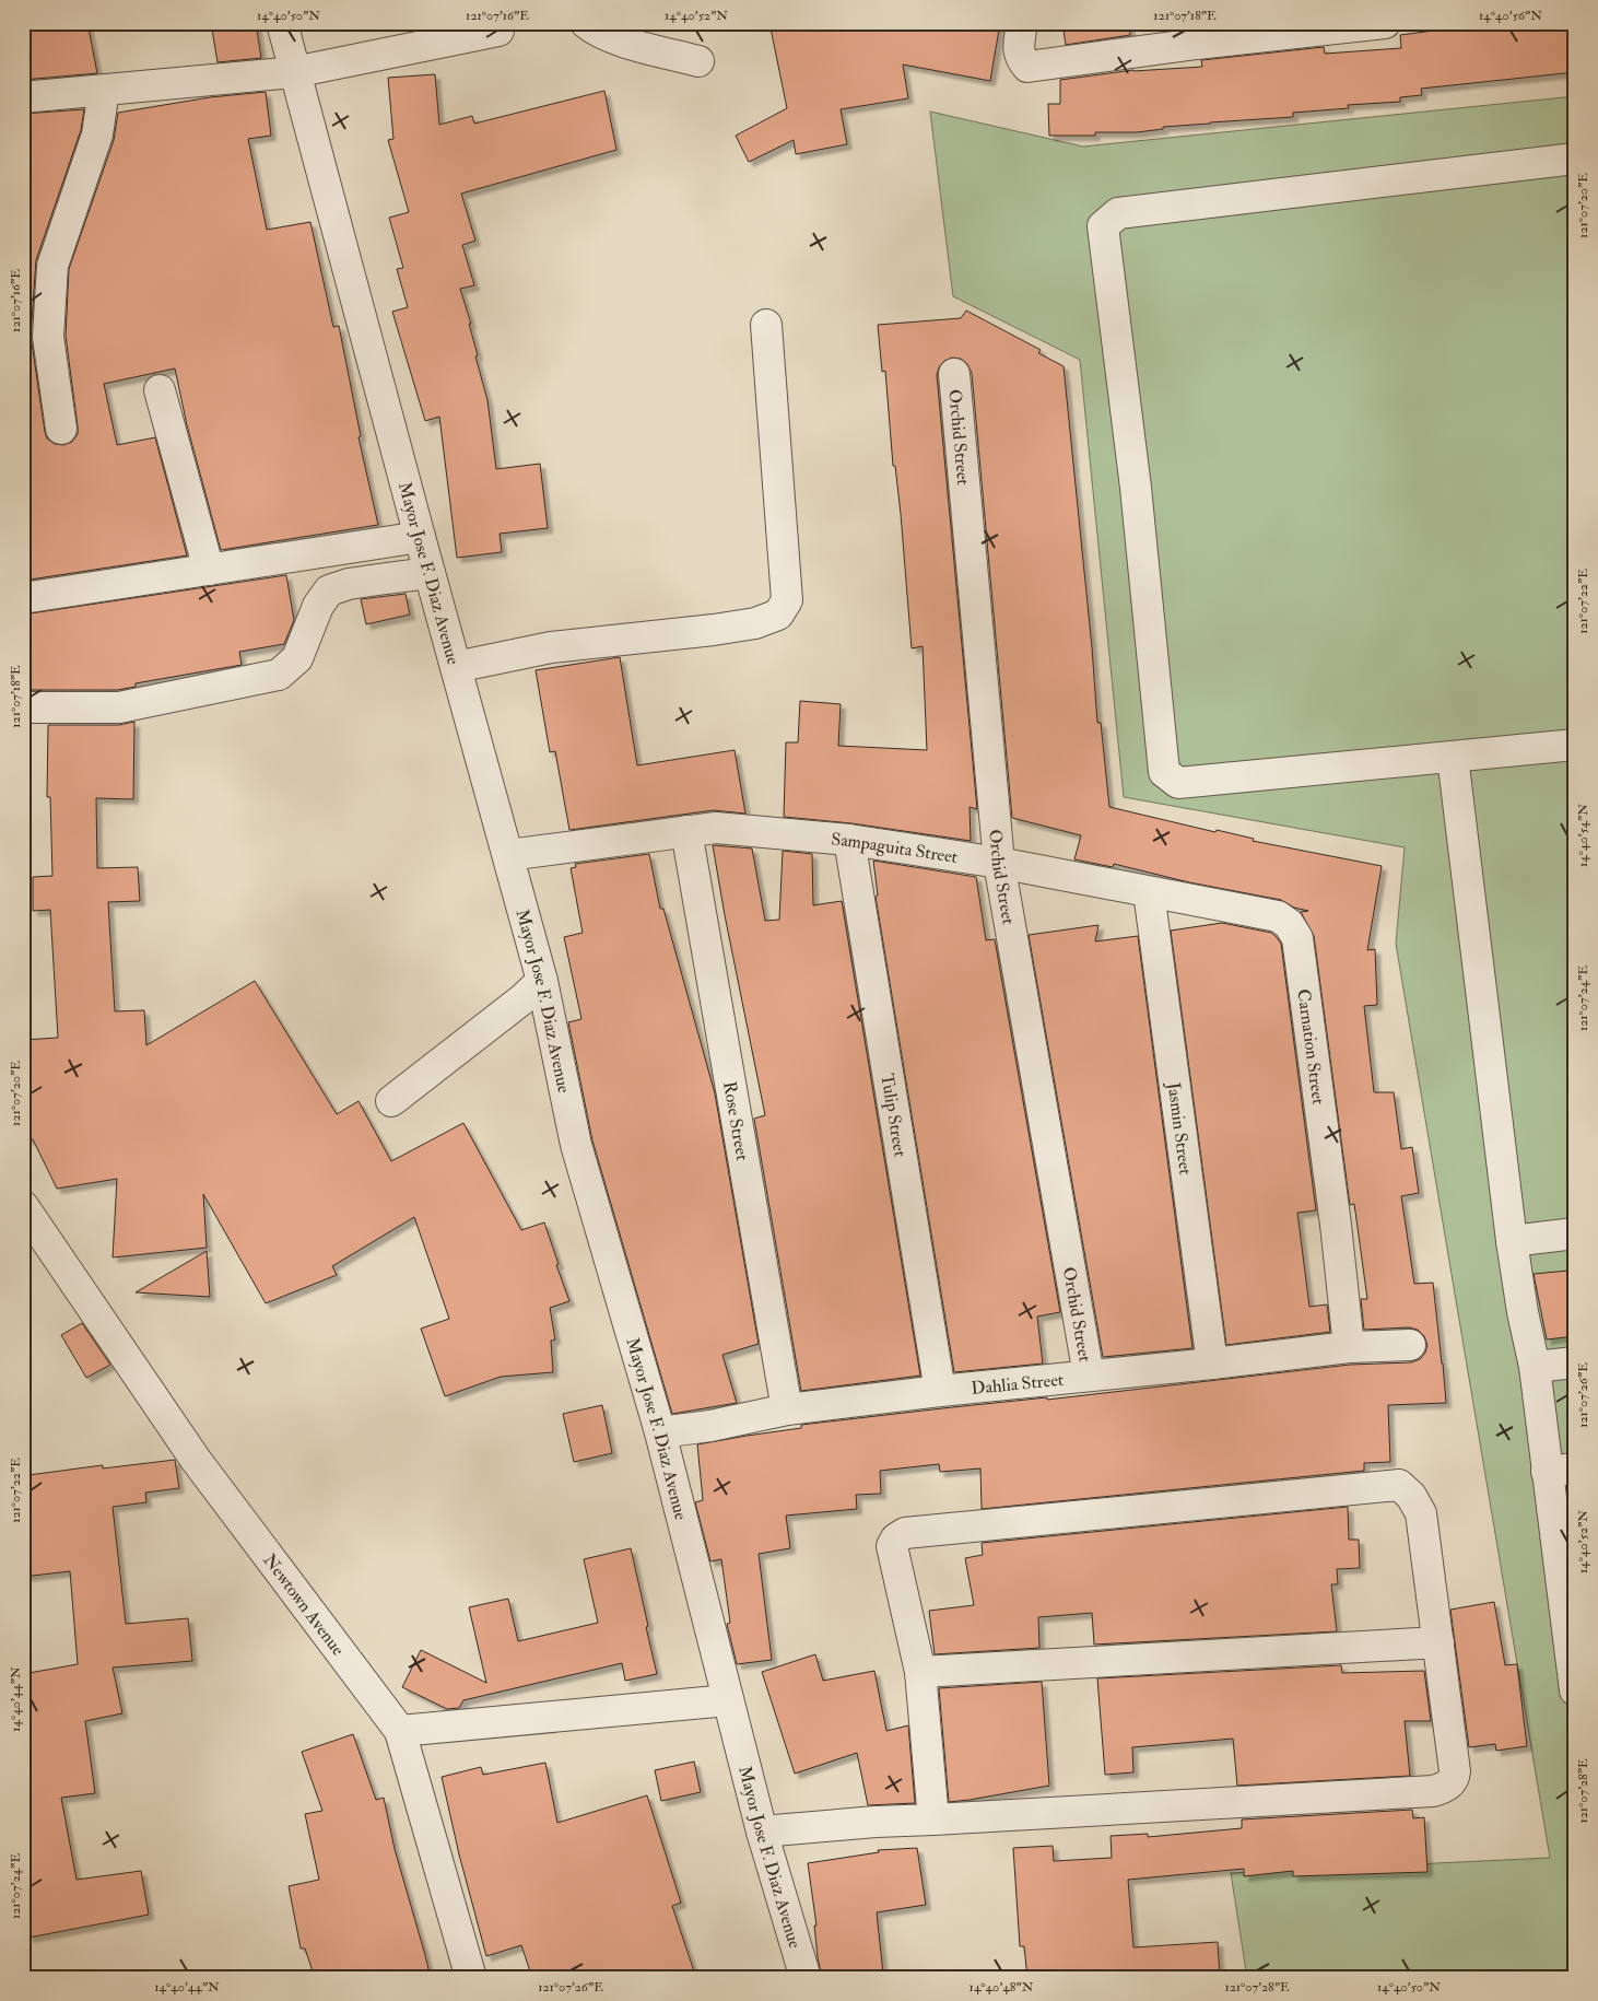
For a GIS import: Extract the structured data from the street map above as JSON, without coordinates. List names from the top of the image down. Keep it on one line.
{"streets":{"street":["Orchid Street","Mayor Jose F. Diaz Avenue","Sampaguita Street","Carnation Street","Tulip Street","Rose Street","Jasmin Street","Dahlia Street","Newtown Avenue"]},"crossings":[["Orchid Street","Sampaguita Street"],["Orchid Street","Dahlia Street"],["Mayor Jose F. Diaz Avenue","Sampaguita Street"],["Mayor Jose F. Diaz Avenue","Dahlia Street"],["Sampaguita Street","Carnation Street"],["Sampaguita Street","Tulip Street"],["Sampaguita Street","Rose Street"],["Sampaguita Street","Jasmin Street"],["Carnation Street","Dahlia Street"],["Tulip Street","Dahlia Street"],["Rose Street","Dahlia Street"],["Jasmin Street","Dahlia Street"]],"coordinates":["14°40'50\"N","121°07'16\"E","14°40'52\"N","121°07'18\"E","14°40'56\"N","121°07'20\"E","121°07'22\"E","14°40'54\"N","121°07'24\"E","121°07'26\"E","14°40'44\"N","121°07'28\"E","14°40'48\"N"]}
